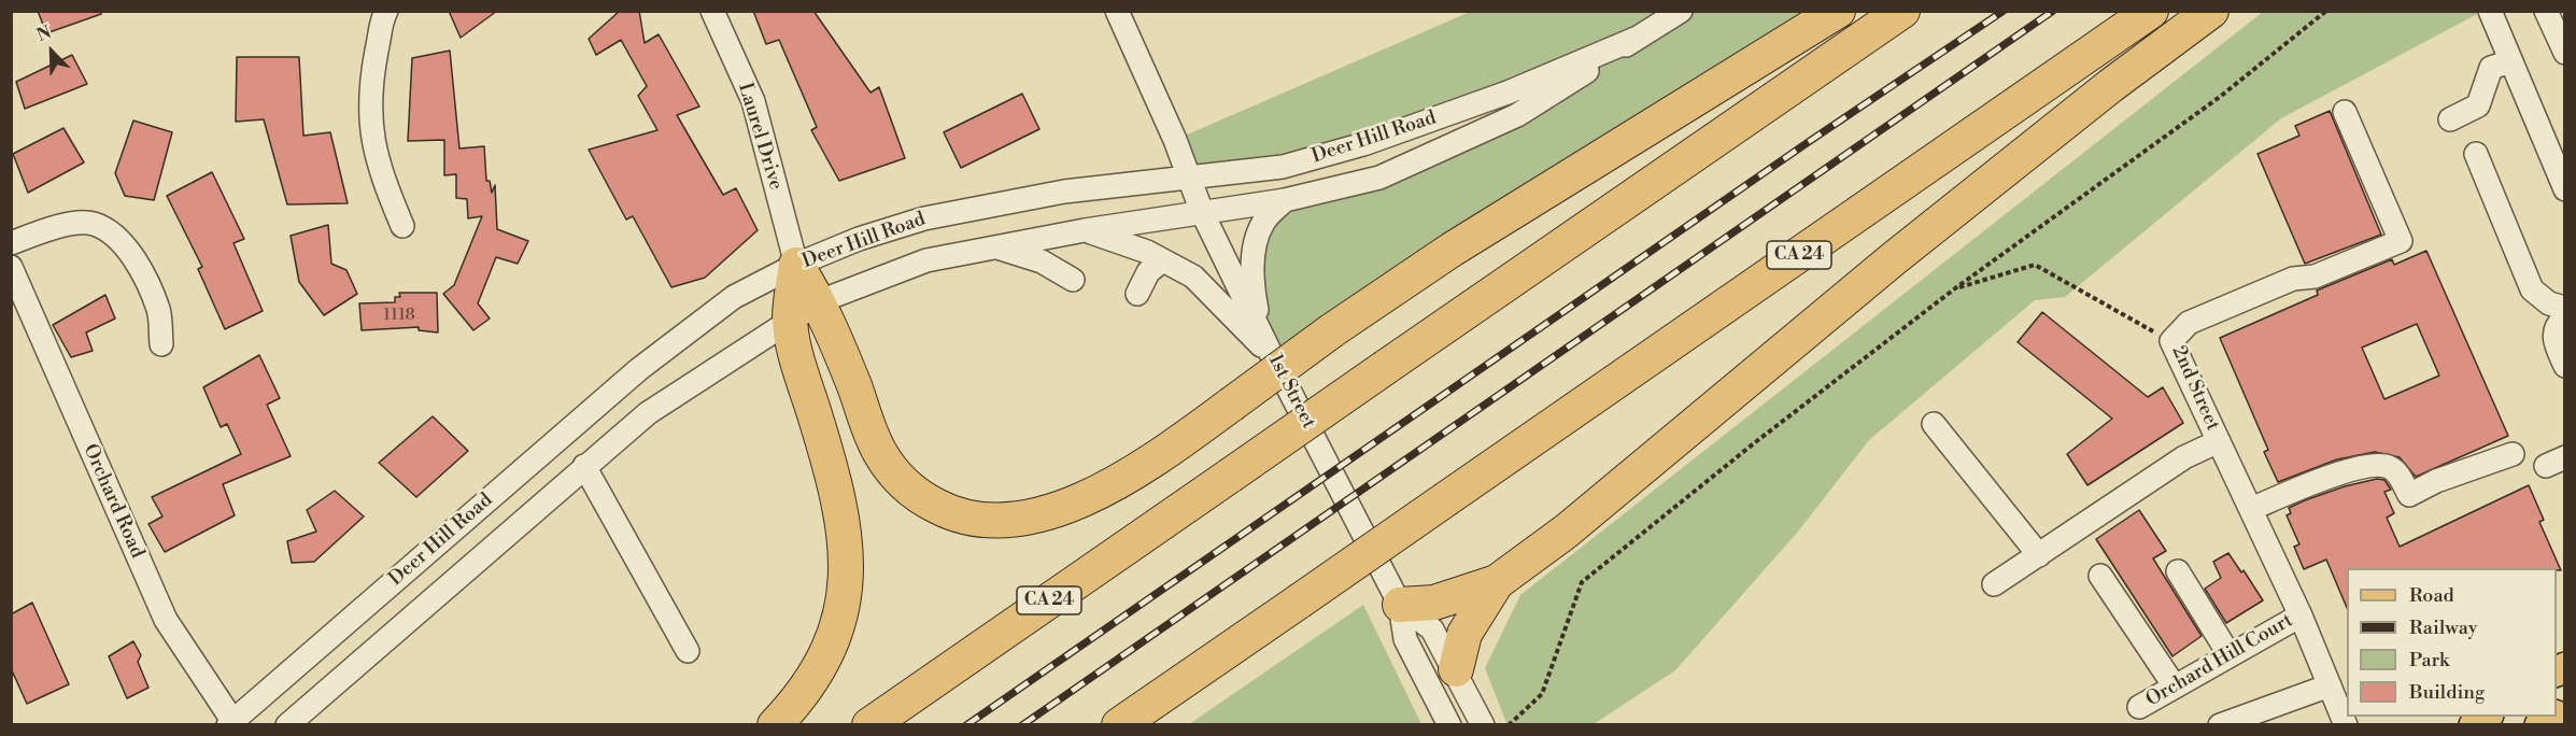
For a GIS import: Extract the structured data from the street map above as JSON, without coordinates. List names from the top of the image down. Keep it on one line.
{"streets":{"highway":["CA 24"],"street":["Laurel Drive","Deer Hill Road","2nd Street","1st Street","Orchard Road","Orchard Hill Court"]},"crossings":[["Laurel Drive","Deer Hill Road"],["Deer Hill Road","1st Street"],["Deer Hill Road","Orchard Road"],["2nd Street","Orchard Hill Court"]],"house_numbers":["1118"],"legend":["Road","Railway","Park","Building"],"north":"top left"}
